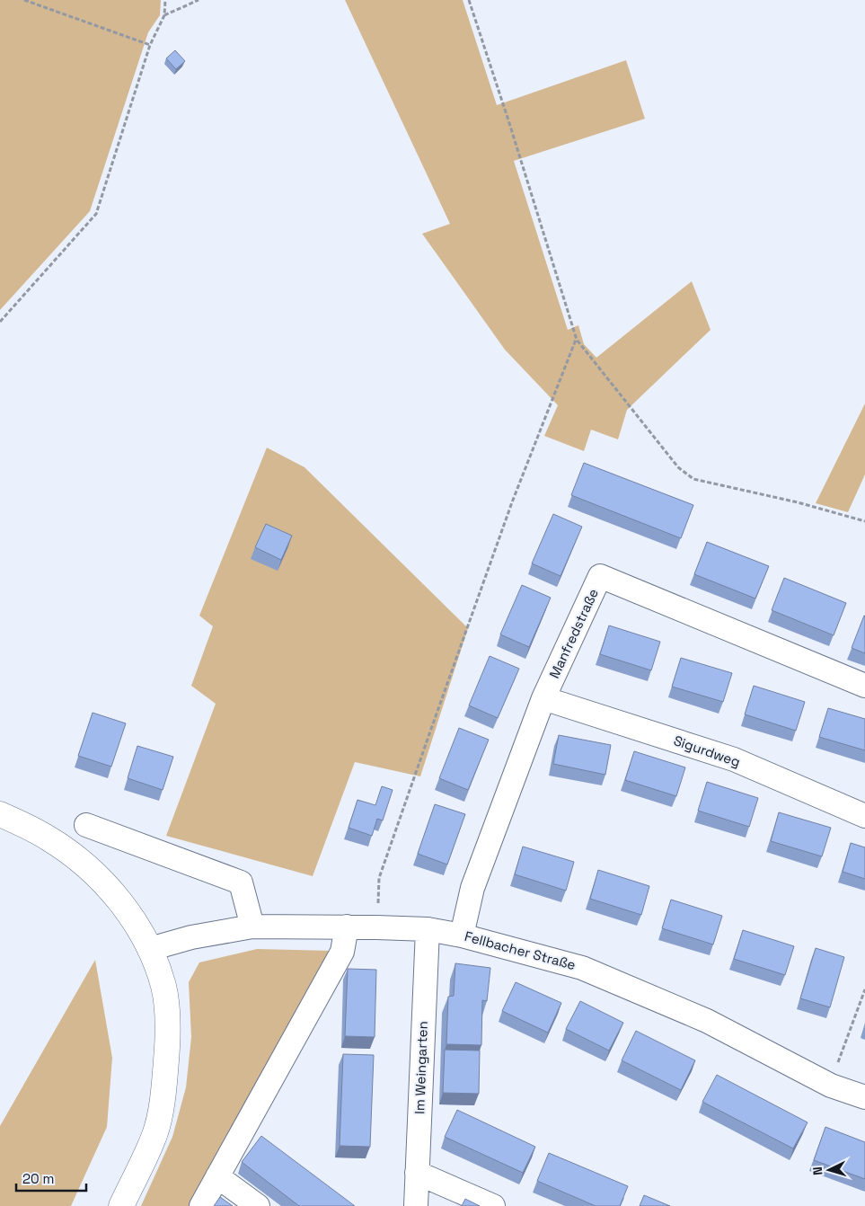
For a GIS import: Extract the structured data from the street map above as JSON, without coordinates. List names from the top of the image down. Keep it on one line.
{"streets":{"street":["Manfredstraße","Sigurdweg","Fellbacher Straße","Im Weingarten"]},"crossings":[["Manfredstraße","Sigurdweg"],["Manfredstraße","Fellbacher Straße"],["Fellbacher Straße","Im Weingarten"]],"scale_bar":"20 m","north":"left"}
